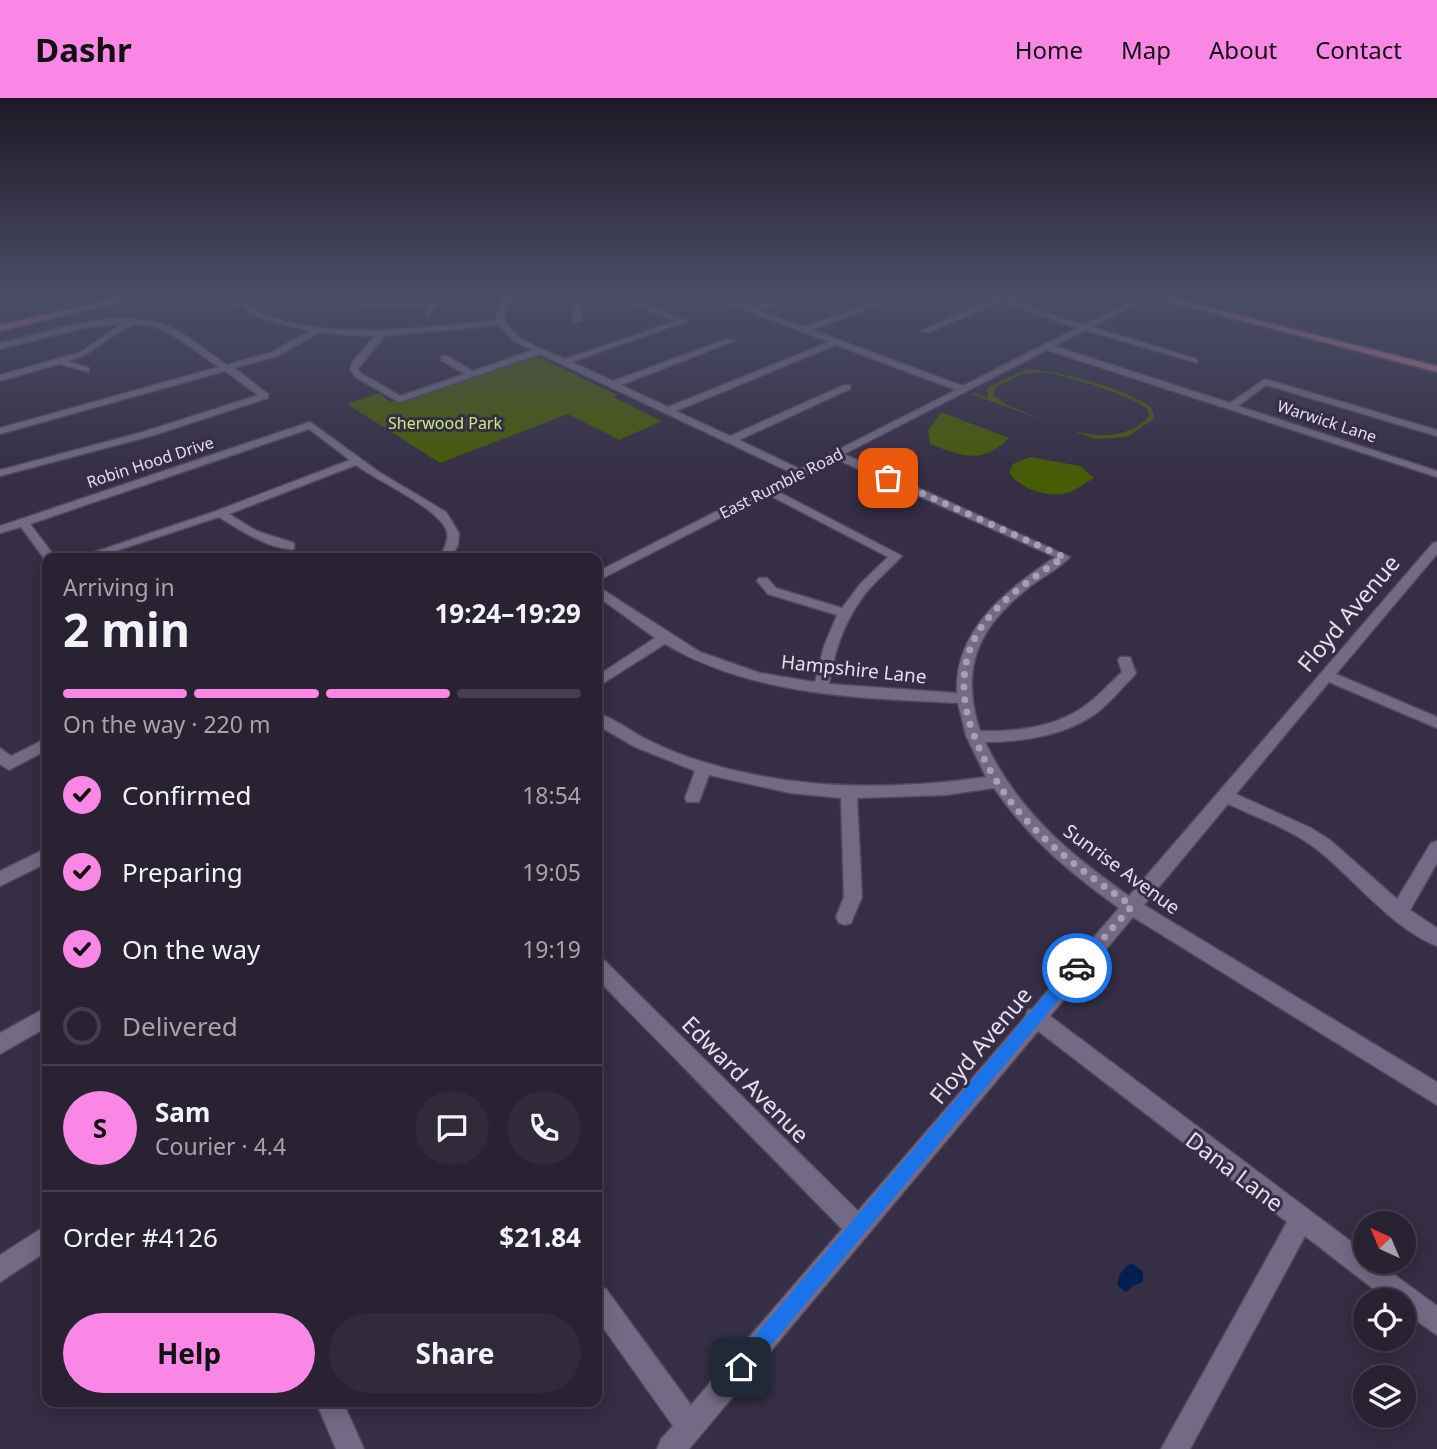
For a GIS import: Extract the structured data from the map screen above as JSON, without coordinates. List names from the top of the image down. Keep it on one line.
{"streets":{"street":["Warwick Lane","Robin Hood Drive","East Rumble Road","Floyd Avenue","Hampshire Lane","Sunrise Avenue","Edward Avenue","Dana Lane"]},"crossings":[["East Rumble Road","Sunrise Avenue"],["Floyd Avenue","Sunrise Avenue"],["Floyd Avenue","Edward Avenue"],["Floyd Avenue","Dana Lane"],["Hampshire Lane","Sunrise Avenue"]],"parks":["Sherwood Park"],"north":"top left","page":{"header":"Dashr","nav":["Home","Map","About","Contact"],"heading":["2 min","Arriving in","19:24–19:29"],"panel":["Sam","Courier · 4.4","Order #4126","$21.84"],"bar":"On the way · 220 m","list":[["Confirmed","18:54"],["Preparing","19:05"],["On the way","19:19"],"Delivered"],"round":"S","buttons":["Help","Share"]}}
